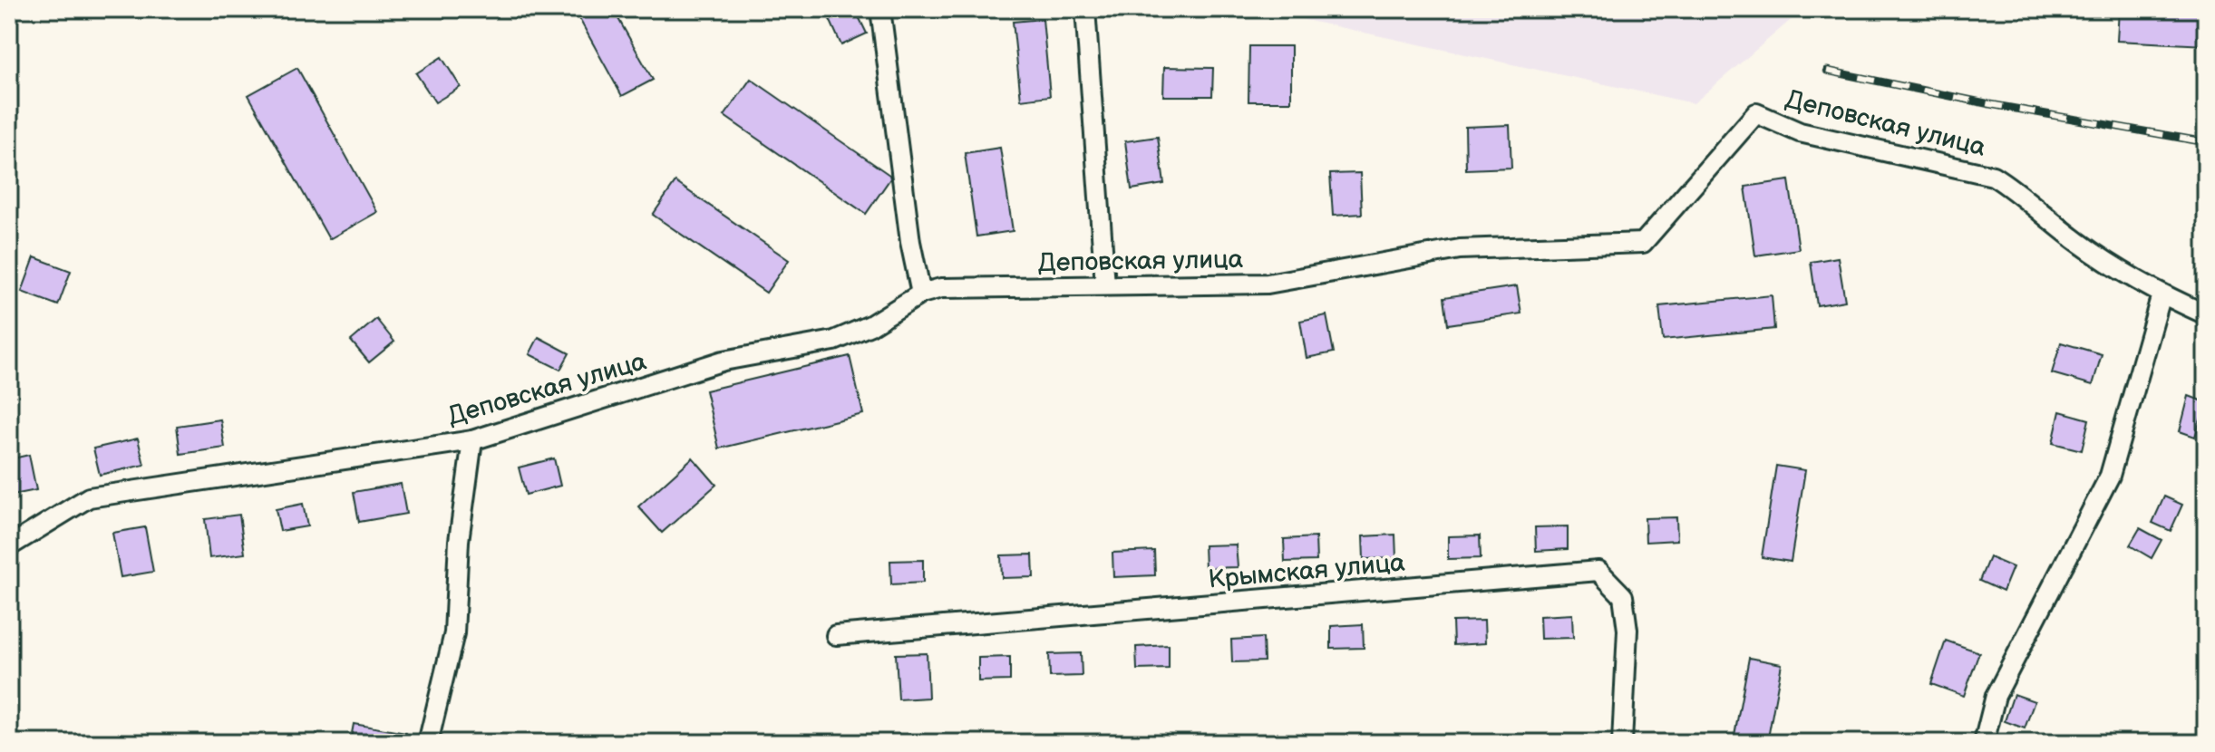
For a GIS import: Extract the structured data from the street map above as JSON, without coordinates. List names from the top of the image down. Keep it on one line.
{"streets":{"street":["Деповская улица","Крымская улица"]}}
